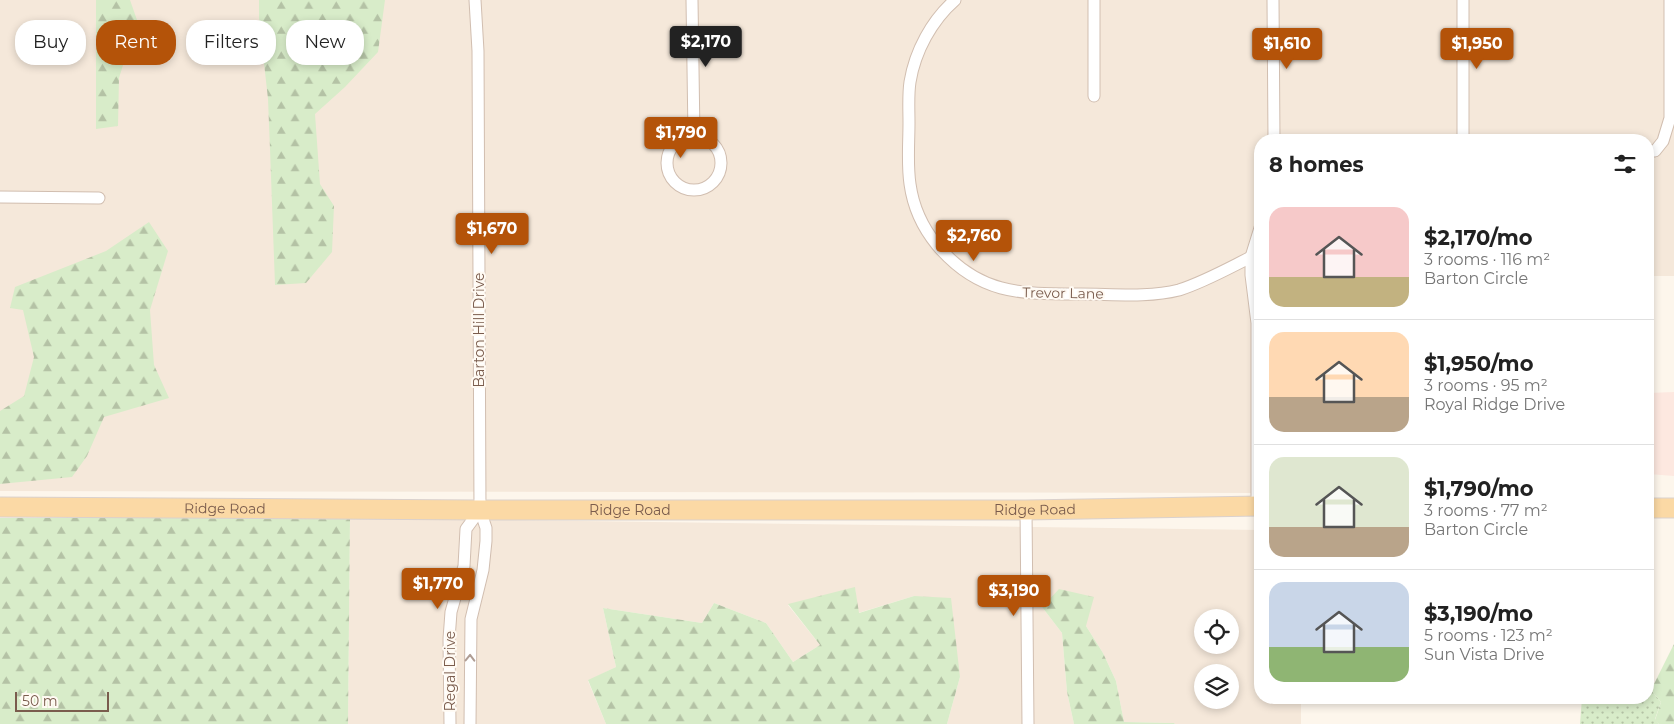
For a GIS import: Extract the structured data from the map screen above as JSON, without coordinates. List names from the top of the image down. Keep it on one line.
{"streets":{"main road":["Ridge Road"],"street":["Trevor Lane","Barton Hill Drive","Regal Drive"]},"crossings":[["Barton Hill Drive","Ridge Road"],["Barton Hill Drive","Regal Drive"],["Ridge Road","Regal Drive"]],"scale_bar":"50 m","page":{"chip":["Buy","Rent","Filters","New"],"price":["$2,170","$1,610","$1,950","$1,790","$1,670","$2,760","$1,770","$3,190"],"heading":"8 homes","list":[{"name":"$2,170/mo","note":"3 rooms · 116 m² · Barton Circle"},{"name":"$1,950/mo","note":"3 rooms · 95 m² · Royal Ridge Drive"},{"name":"$1,790/mo","note":"3 rooms · 77 m² · Barton Circle"},{"name":"$3,190/mo","note":"5 rooms · 123 m² · Sun Vista Drive"}],"scale":"50 m"}}
